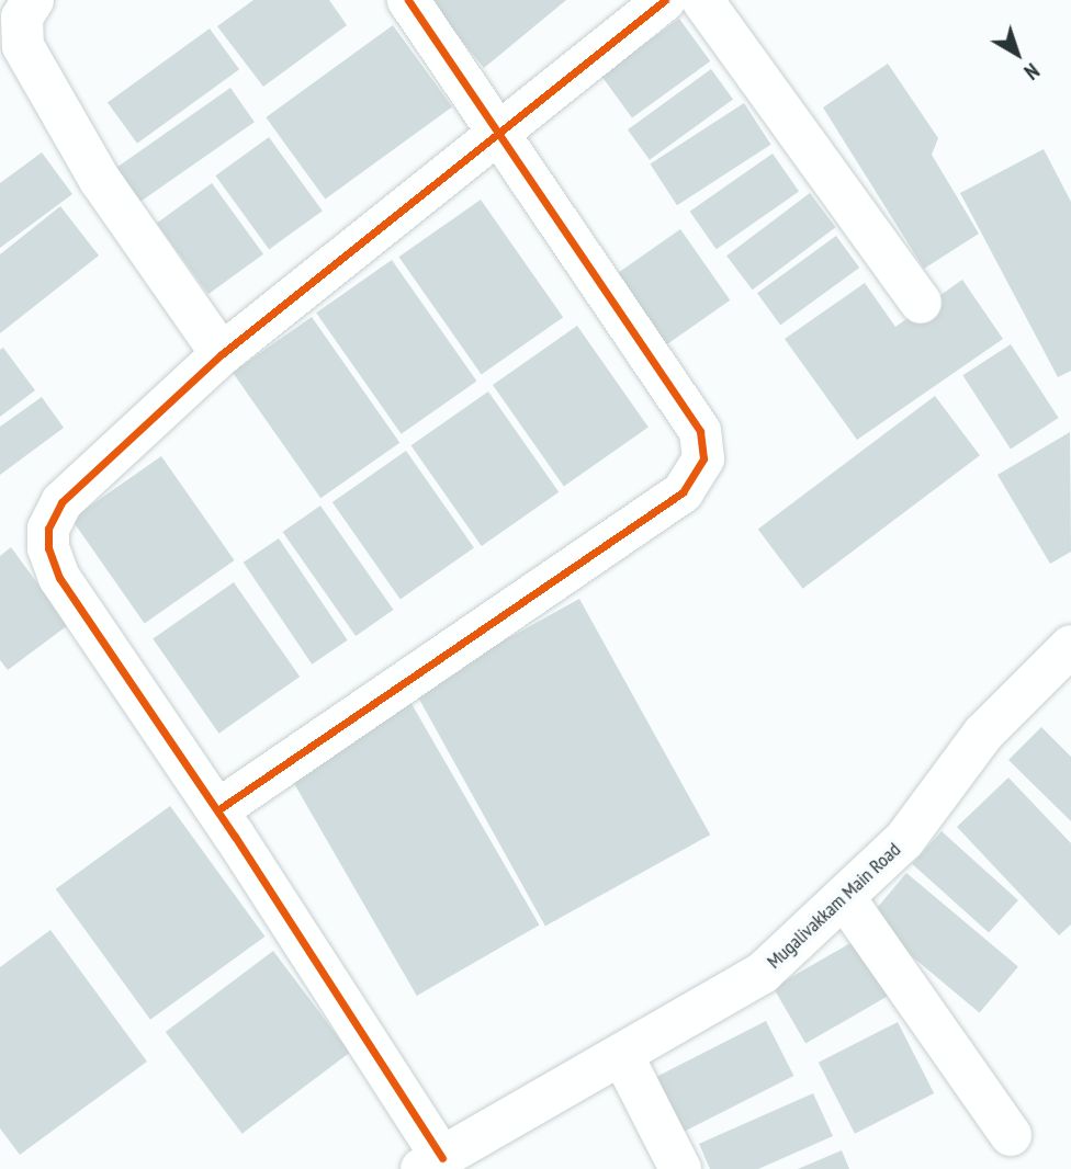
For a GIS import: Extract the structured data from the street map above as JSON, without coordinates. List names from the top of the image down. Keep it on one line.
{"streets":{"street":["Mugalivakkam Main Road"]},"north":"bottom right"}
